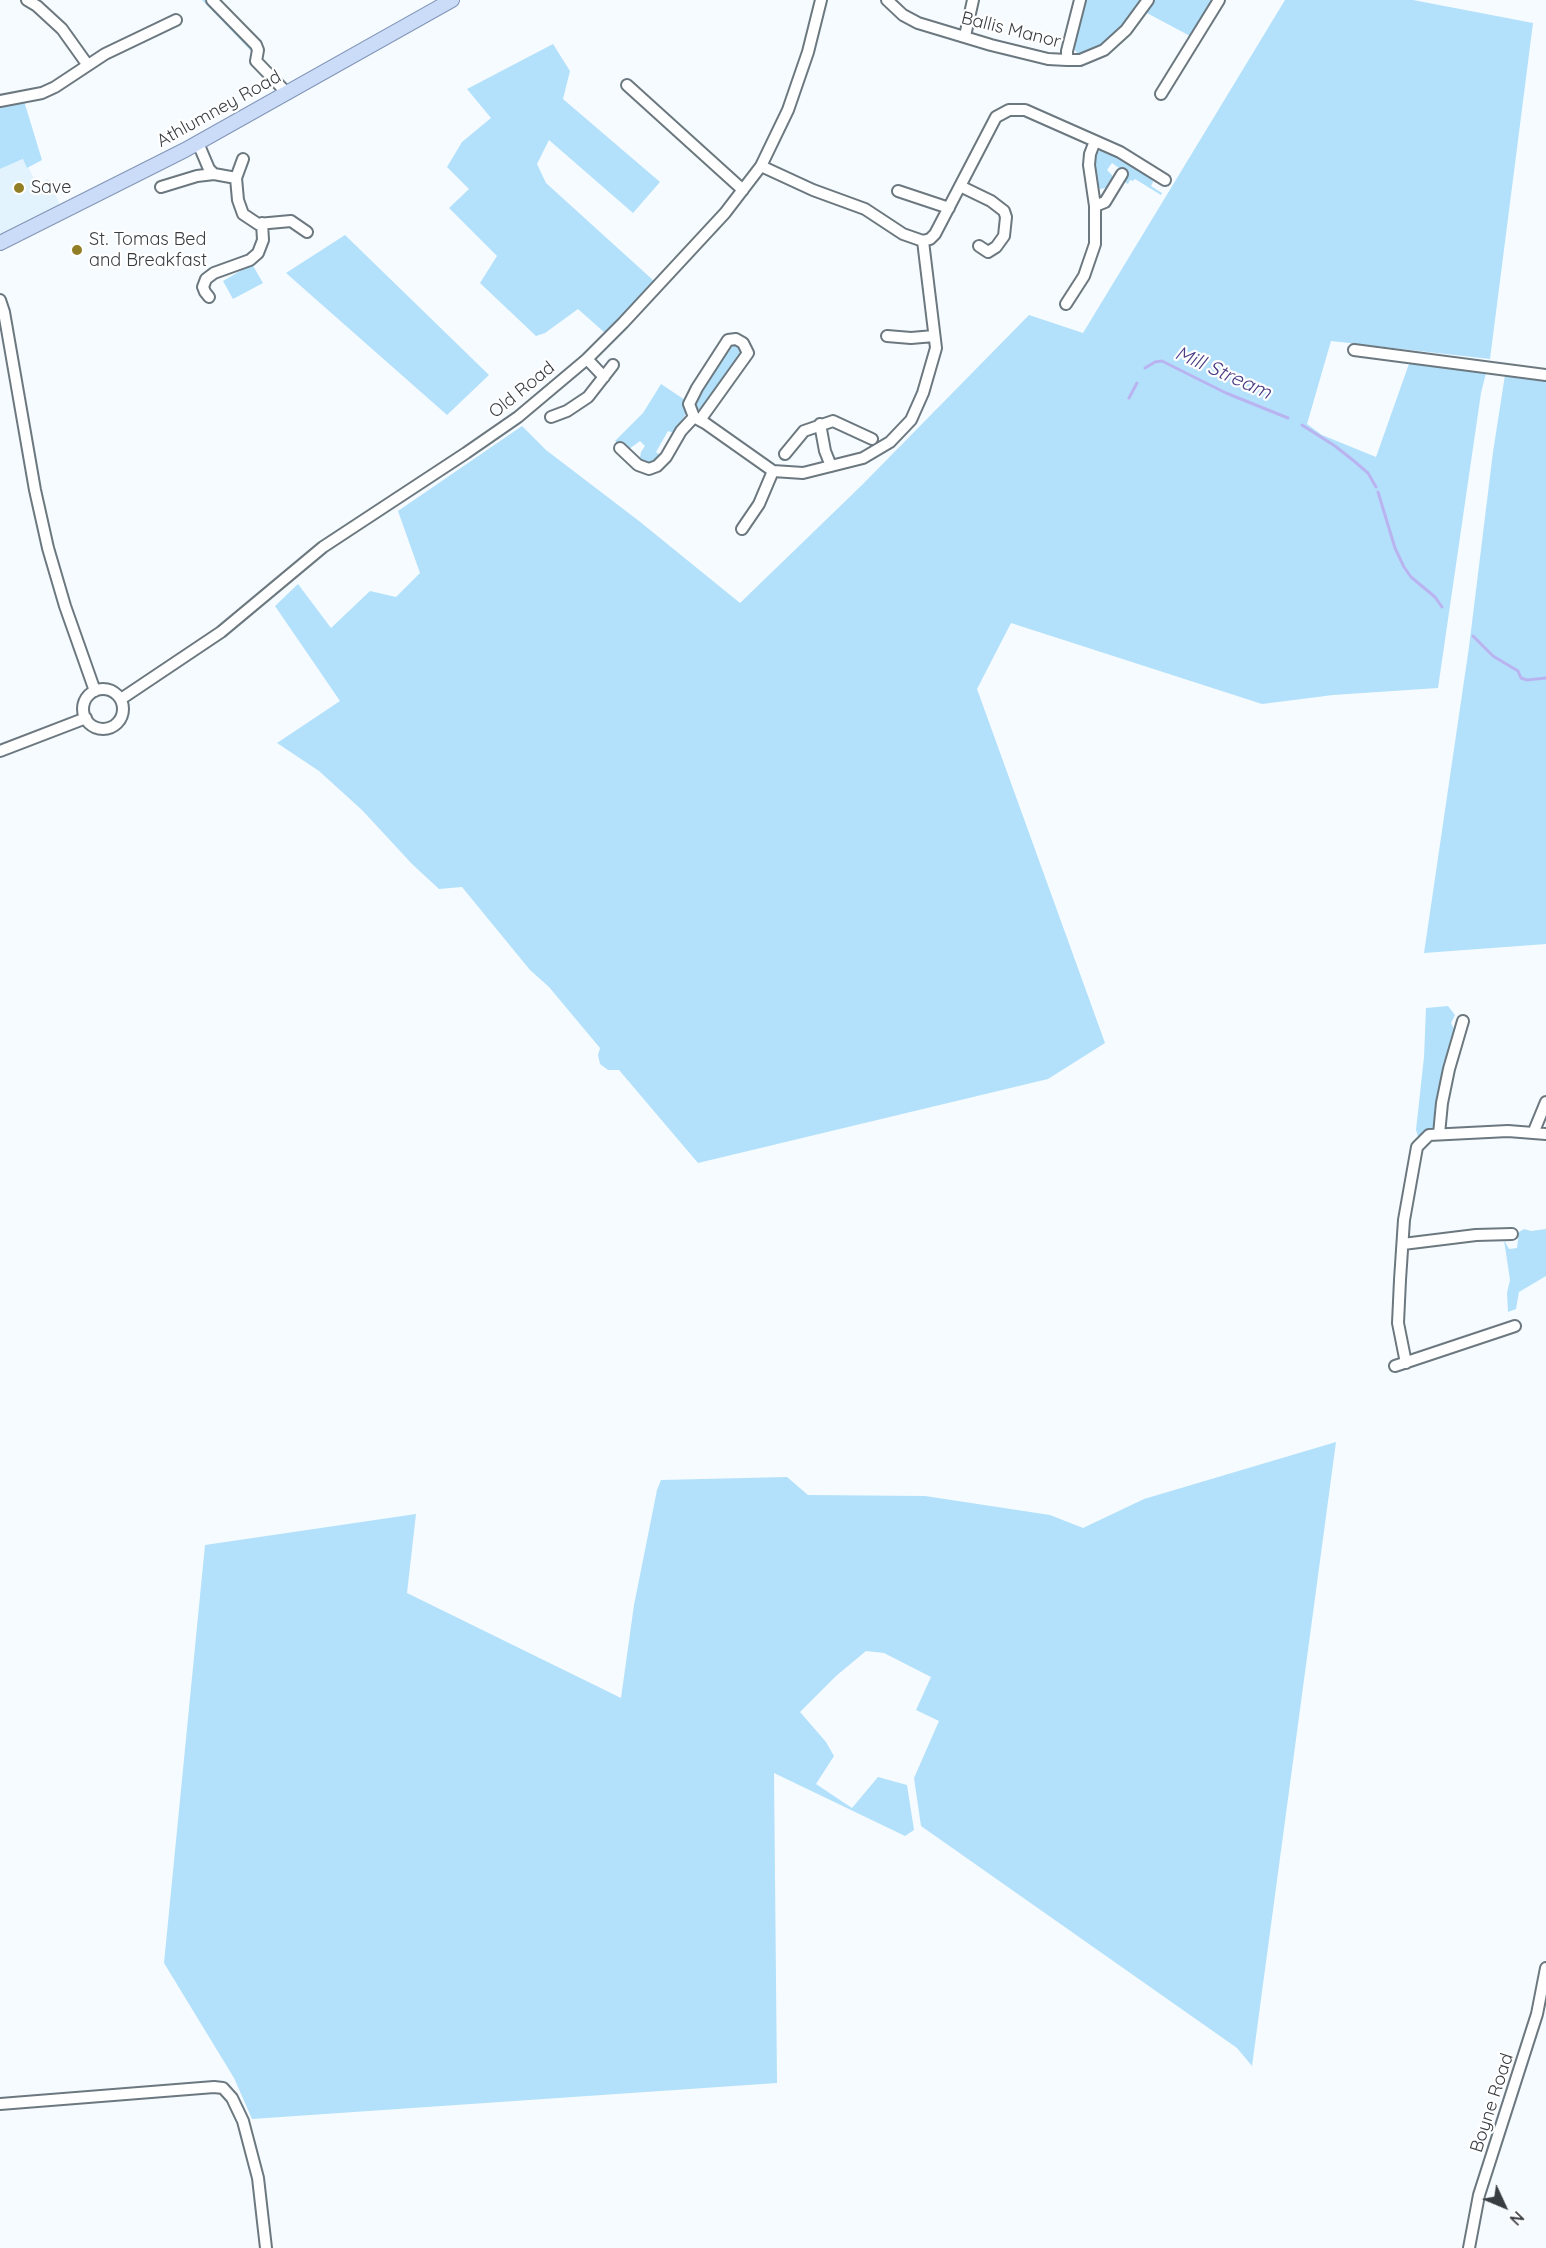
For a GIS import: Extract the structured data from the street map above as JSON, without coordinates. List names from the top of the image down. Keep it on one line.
{"streets":{"main road":["Athlumney Road"],"street":["Ballis Manor","Old Road","Boyne Road"]},"water":["Mill Stream"],"places":["Save","St. Tomas Bed and Breakfast"],"north":"bottom right"}
